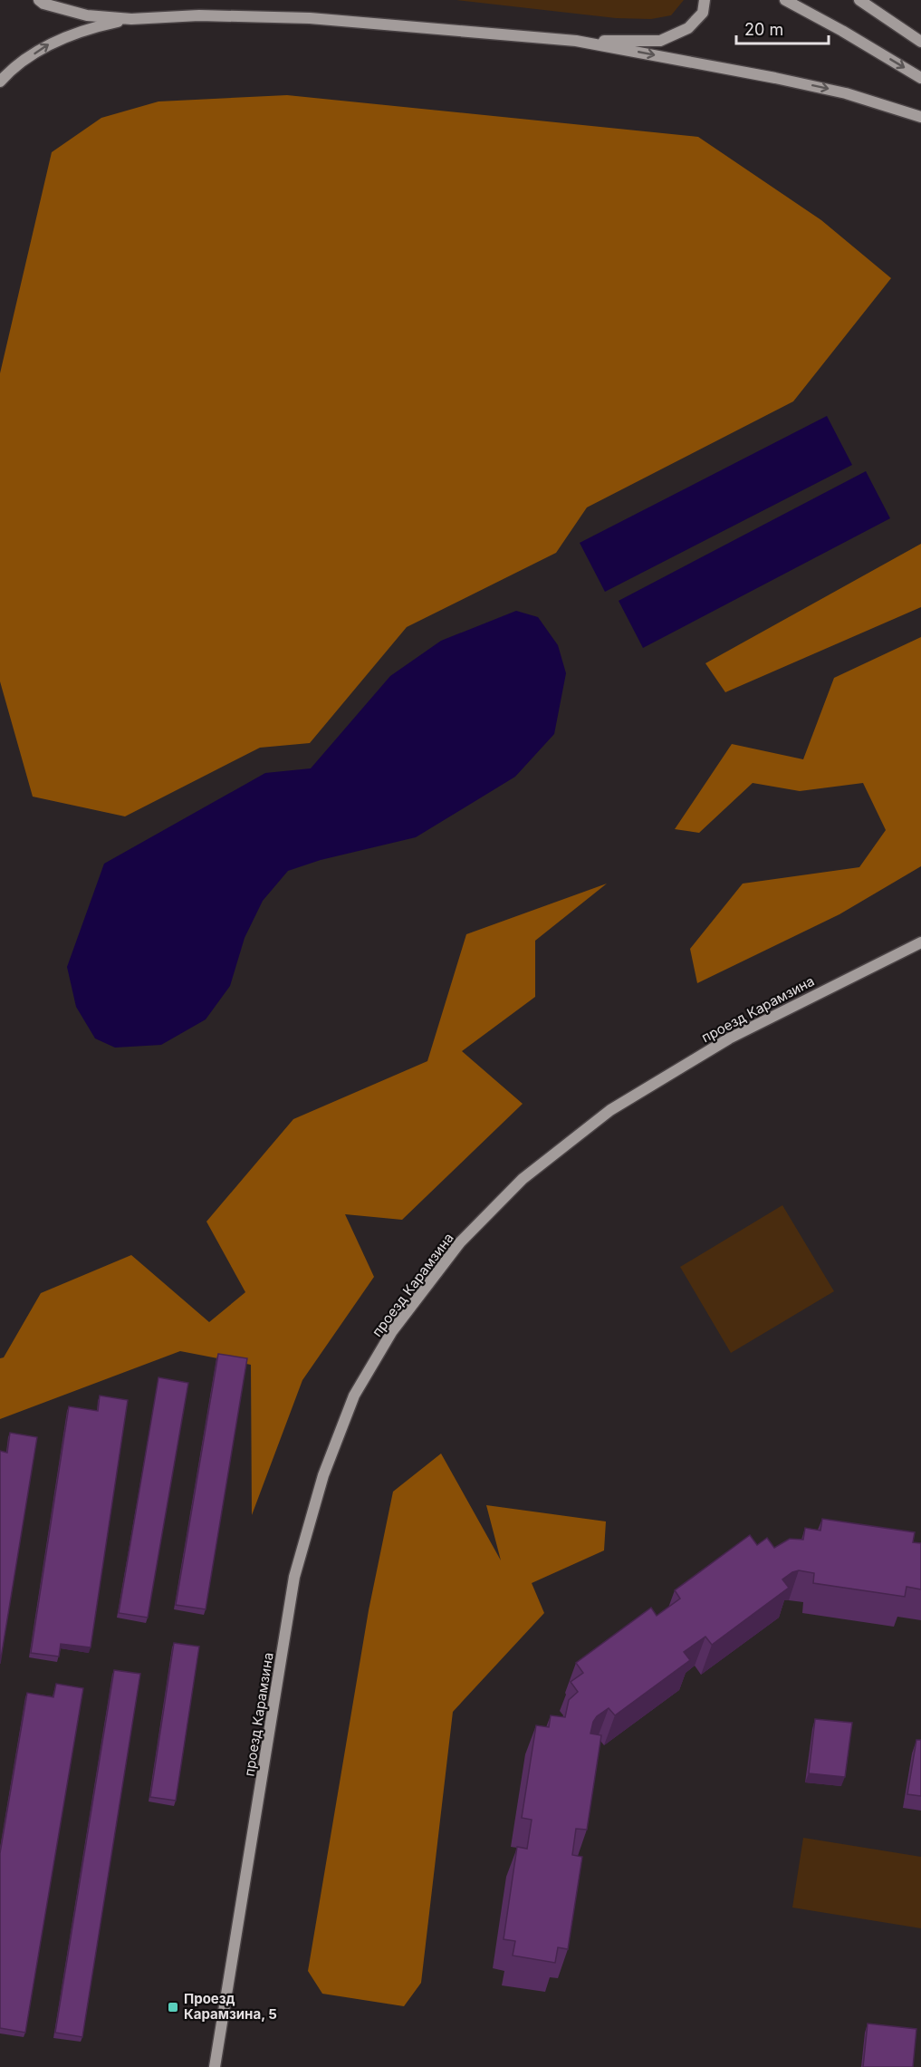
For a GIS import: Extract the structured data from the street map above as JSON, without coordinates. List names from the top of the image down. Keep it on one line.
{"streets":{"main road":["проезд Карамзина"]},"places":{"transit":["Проезд Карамзина, 5"]},"scale_bar":"20 m"}
